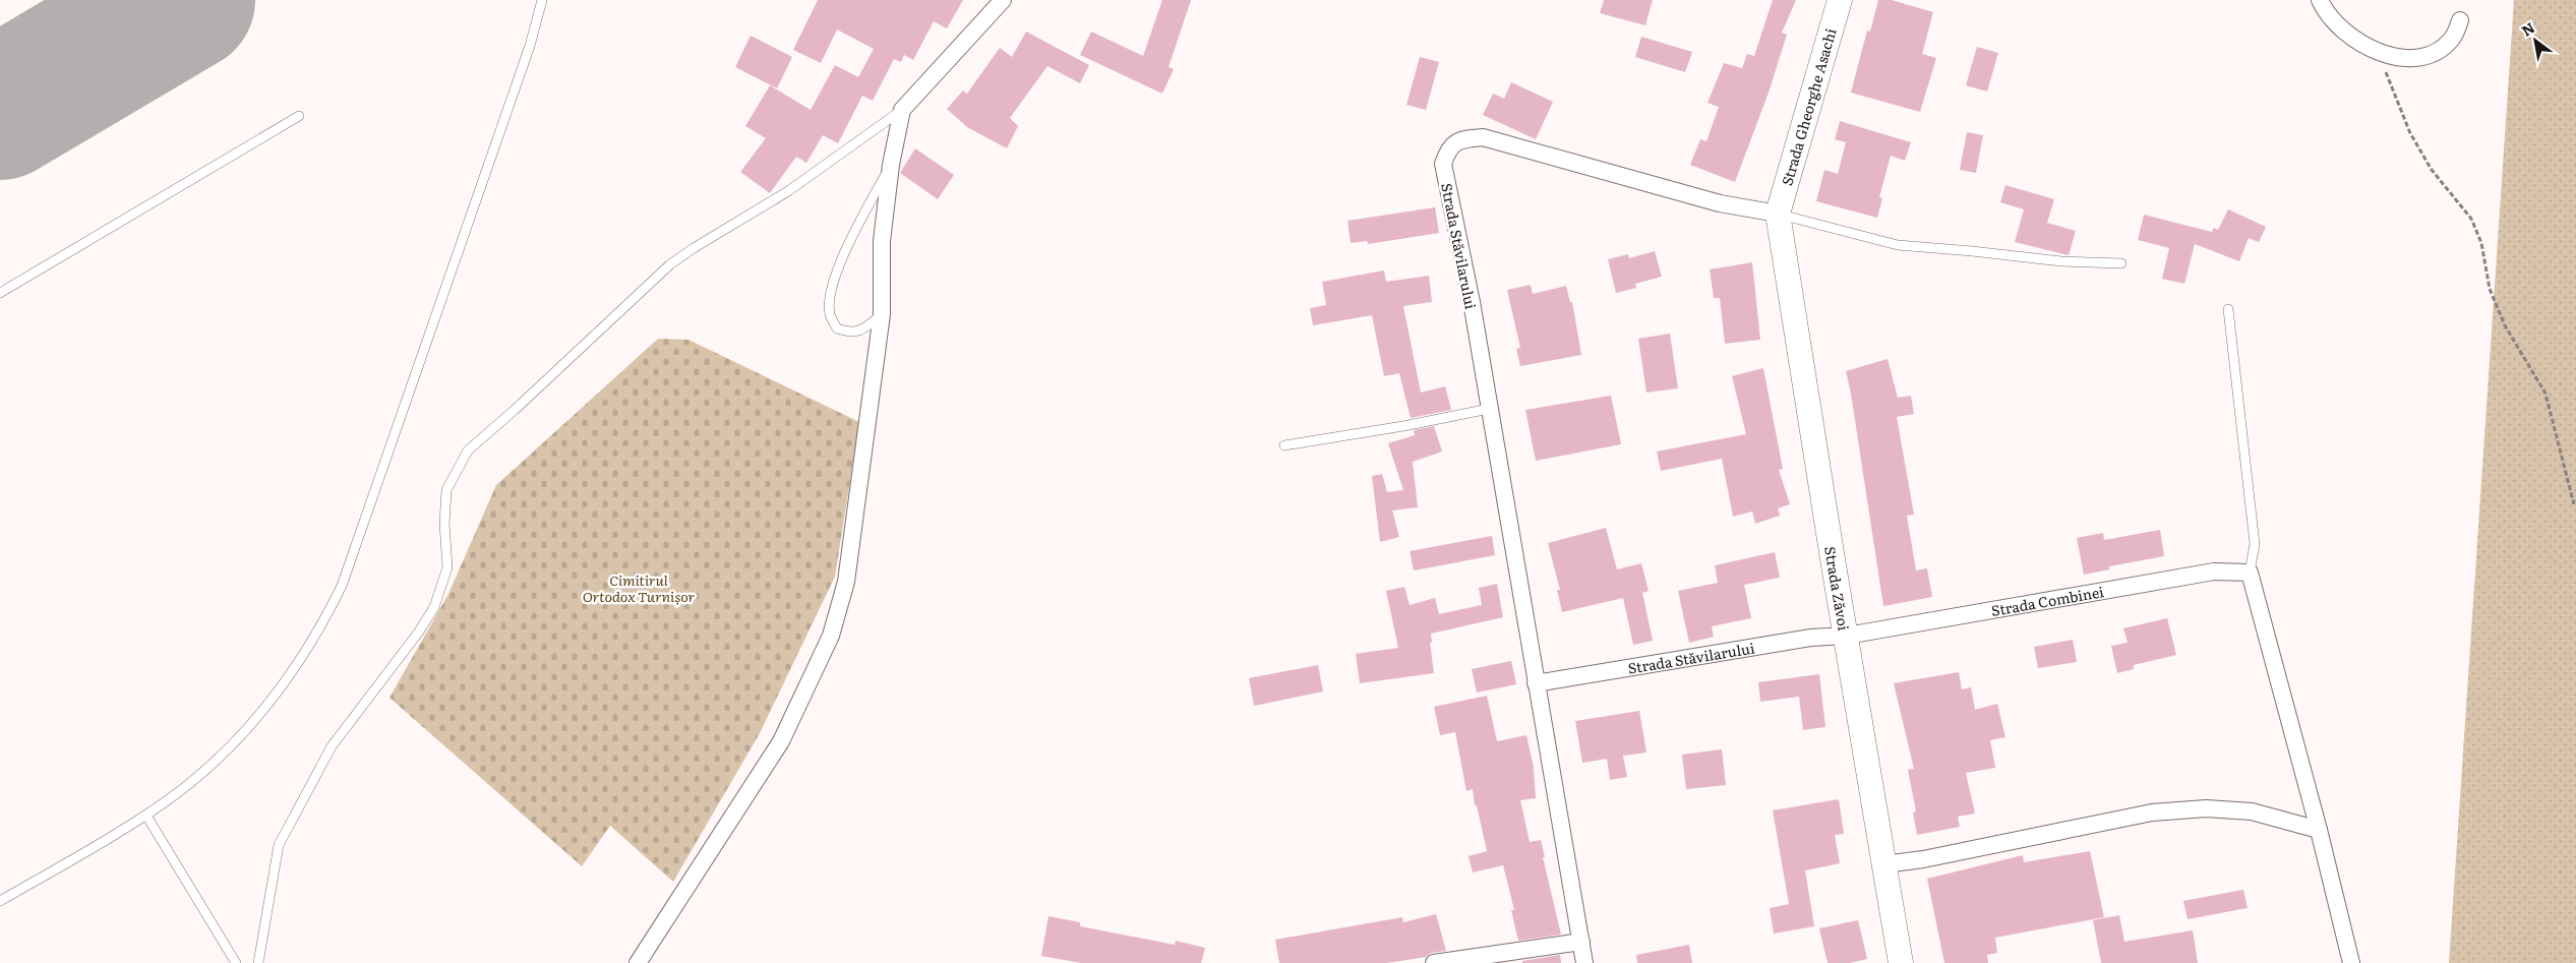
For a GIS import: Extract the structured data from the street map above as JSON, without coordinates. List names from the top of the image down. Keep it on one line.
{"streets":{"street":["Strada Gheorghe Asachi","Strada Stăvilarului","Strada Zăvoi","Strada Combinei"]},"crossings":[["Strada Gheorghe Asachi","Strada Stăvilarului"],["Strada Gheorghe Asachi","Strada Zăvoi"],["Strada Stăvilarului","Strada Zăvoi"],["Strada Stăvilarului","Strada Combinei"],["Strada Zăvoi","Strada Combinei"]],"parks":["Cimitirul Ortodox Turnișor"],"north":"top left"}
